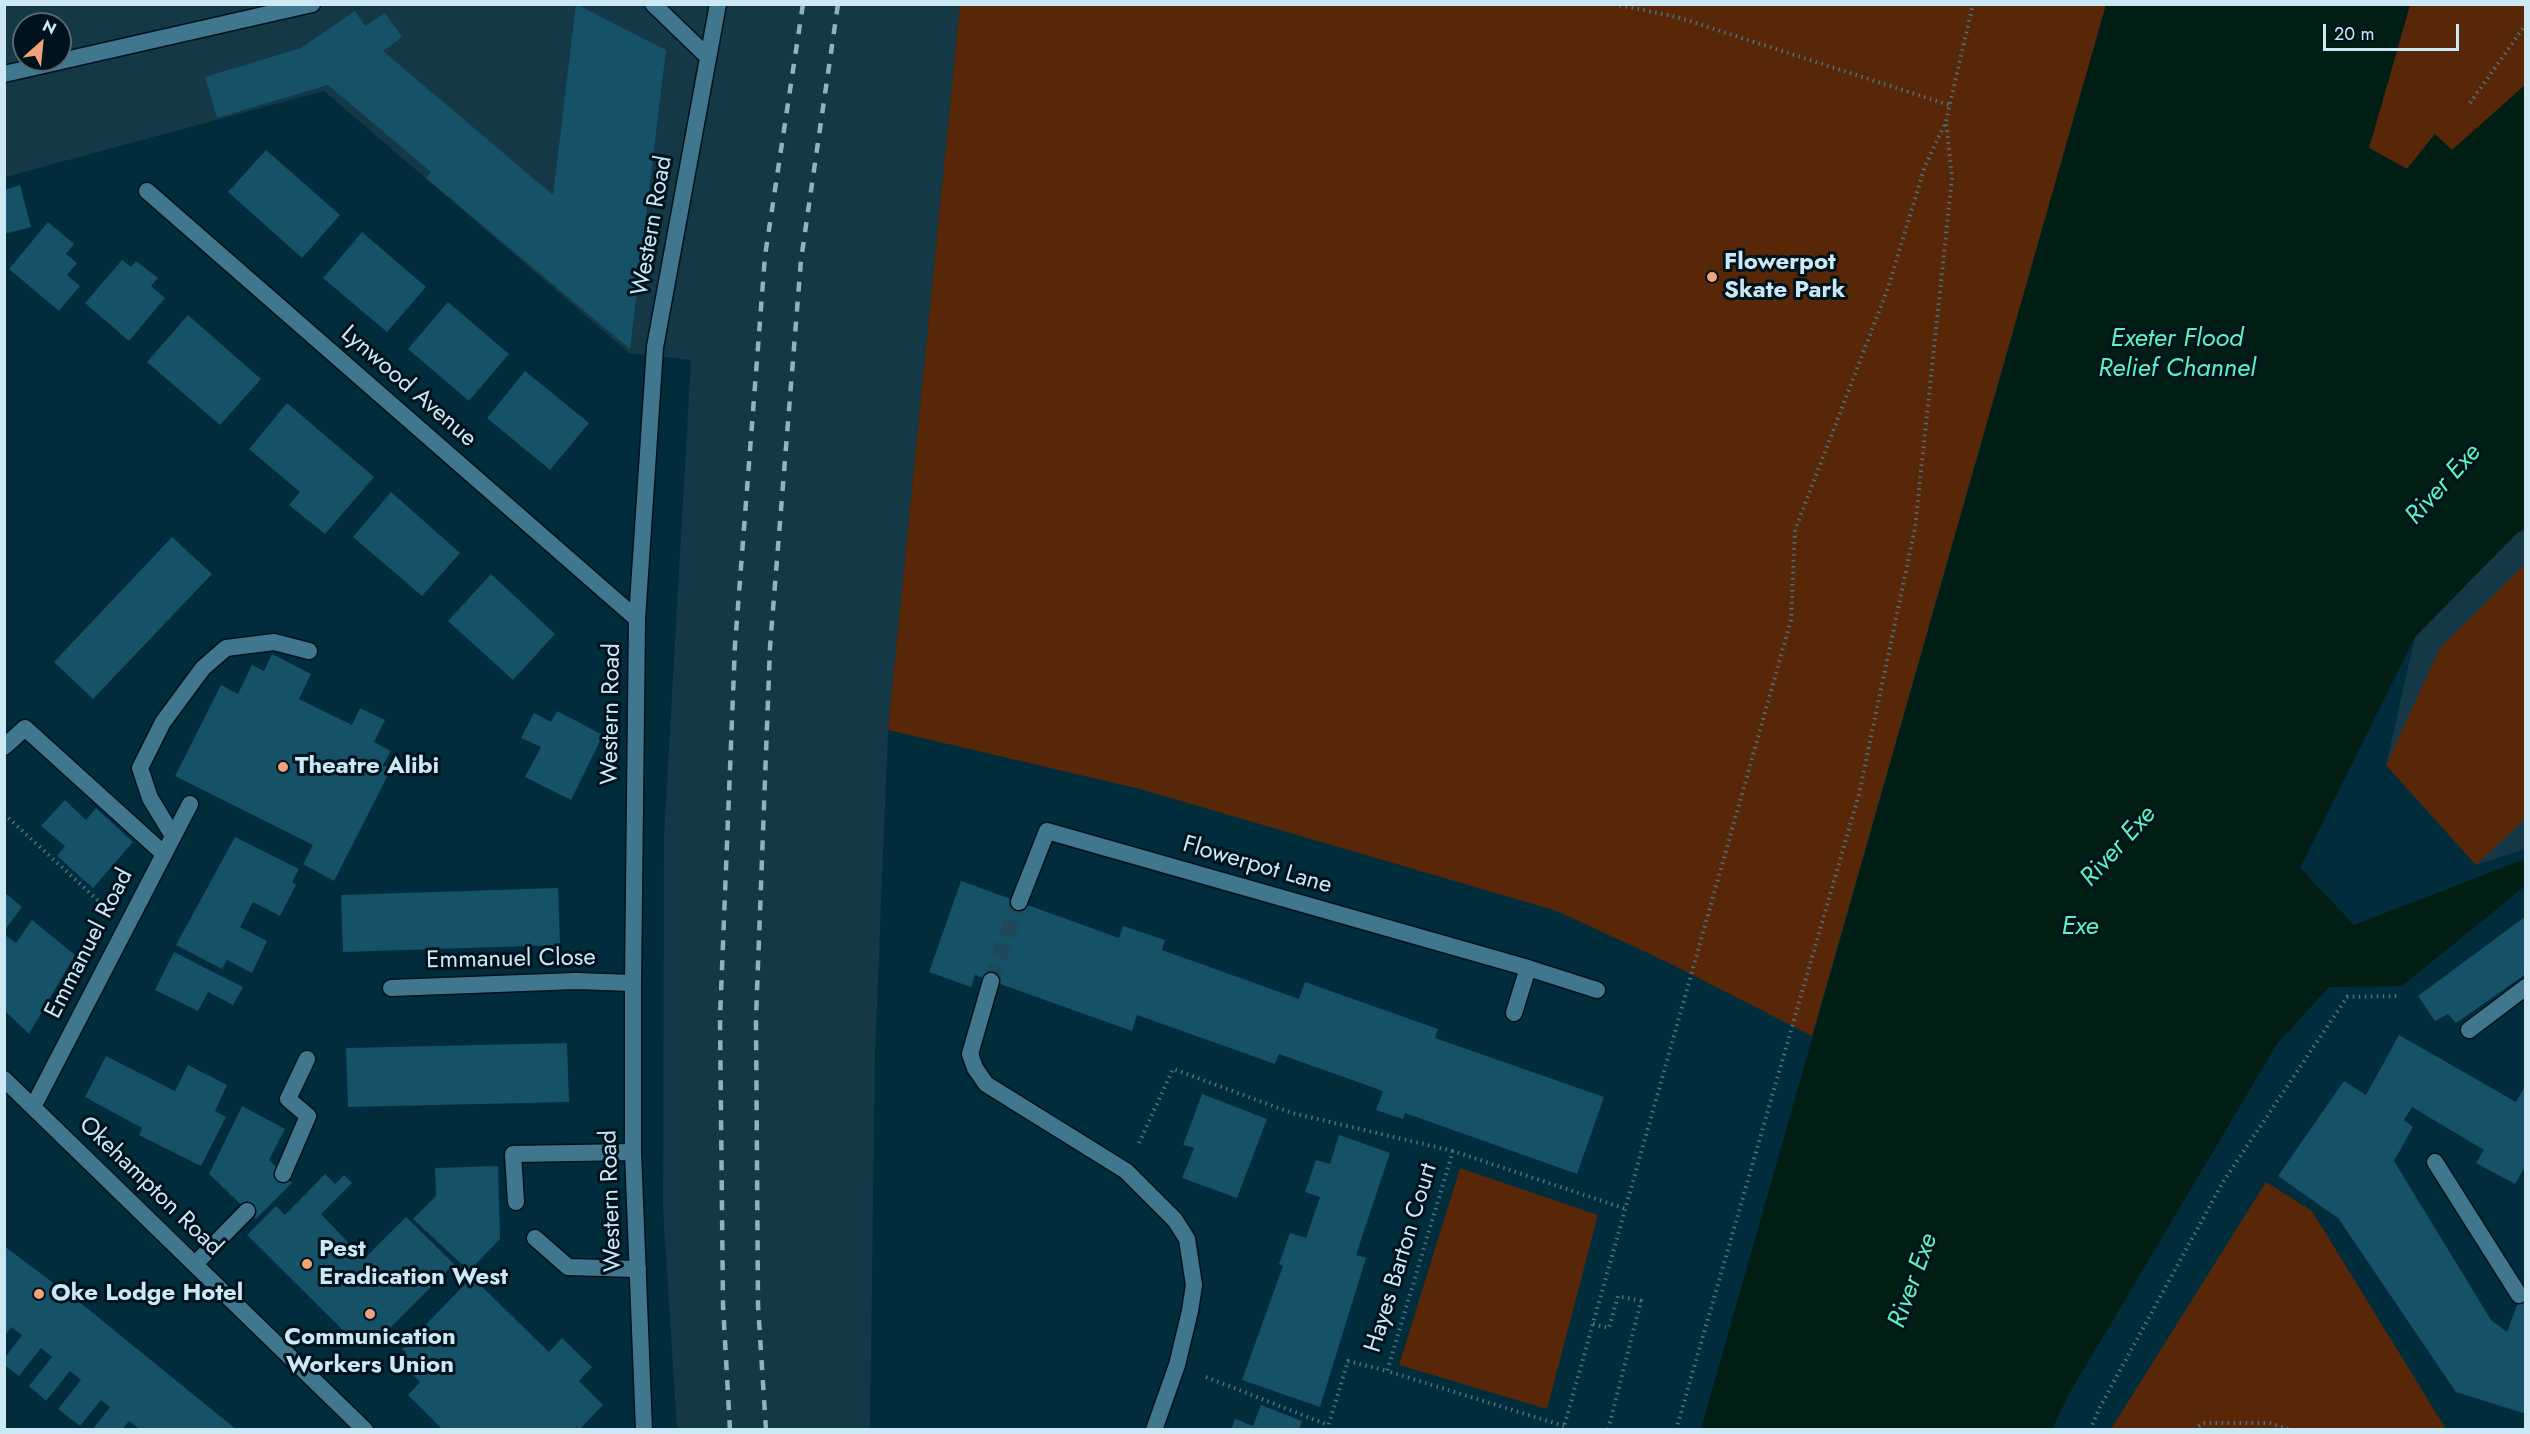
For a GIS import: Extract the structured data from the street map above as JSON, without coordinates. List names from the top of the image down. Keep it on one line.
{"streets":{"street":["Western Road","Lynwood Avenue","Flowerpot Lane","Emmanuel Road","Emmanuel Close","Okehampton Road"],"path":["Hayes Barton Court"]},"crossings":[["Western Road","Lynwood Avenue"],["Western Road","Emmanuel Close"],["Emmanuel Road","Okehampton Road"]],"water":["Exeter Flood Relief Channel","River Exe","Exe"],"places":["Flowerpot Skate Park","Theatre Alibi","Pest Eradication West","Oke Lodge Hotel","Communication Workers Union"],"scale_bar":"20 m","north":"top right"}
